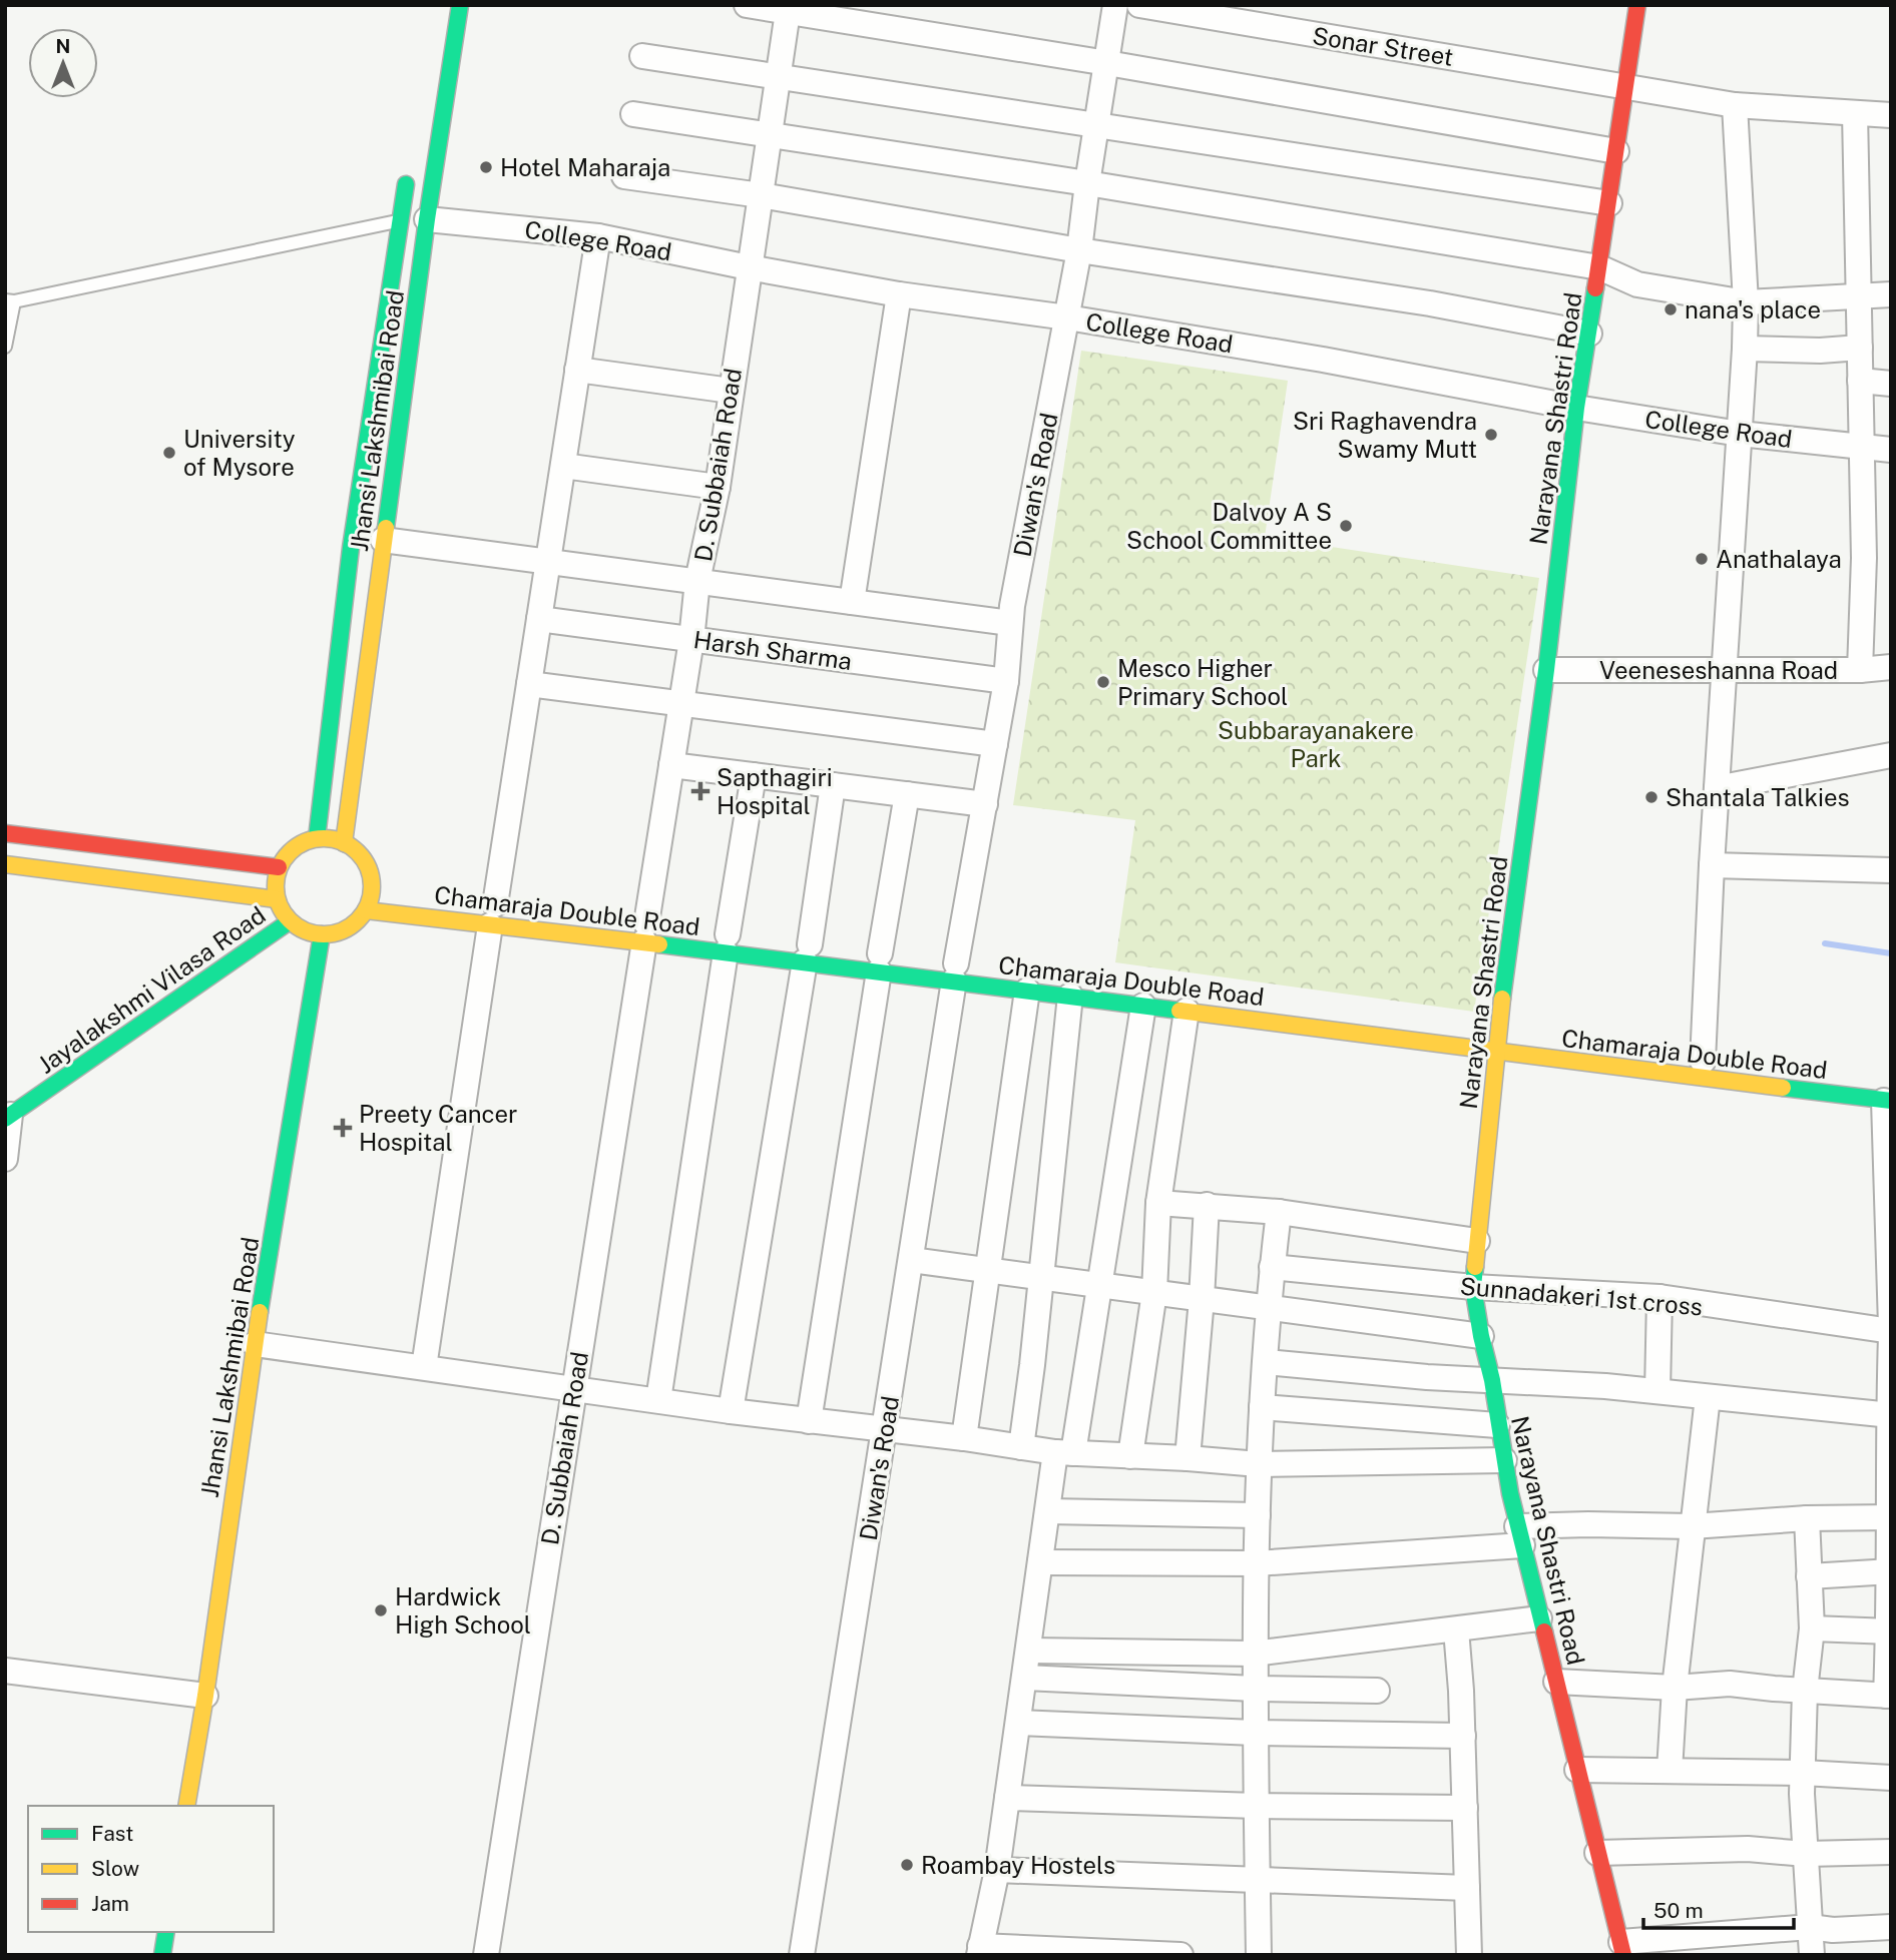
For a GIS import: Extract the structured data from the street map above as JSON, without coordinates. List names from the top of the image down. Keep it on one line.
{"streets":{"main road":["Narayana Shastri Road","Jhansi Lakshmibai Road","Chamaraja Double Road","Jayalakshmi Vilasa Road"],"street":["Sonar Street","College Road","D. Subbaiah Road","Diwan's Road","Harsh Sharma","Veeneseshanna Road","Sunnadakeri 1st cross"]},"crossings":[["Sonar Street","Narayana Shastri Road"],["College Road","Narayana Shastri Road"],["College Road","Jhansi Lakshmibai Road"],["College Road","D. Subbaiah Road"],["College Road","Diwan's Road"],["Narayana Shastri Road","Veeneseshanna Road"],["Narayana Shastri Road","Chamaraja Double Road"],["Narayana Shastri Road","Sunnadakeri 1st cross"],["Jhansi Lakshmibai Road","Chamaraja Double Road"],["Jhansi Lakshmibai Road","Jayalakshmi Vilasa Road"],["D. Subbaiah Road","Harsh Sharma"],["D. Subbaiah Road","Chamaraja Double Road"],["Diwan's Road","Harsh Sharma"],["Diwan's Road","Chamaraja Double Road"],["Chamaraja Double Road","Jayalakshmi Vilasa Road"]],"parks":["Subbarayanakere Park"],"places":{"other":["Hotel Maharaja","nana's place","Sri Raghavendra Swamy Mutt","University of Mysore","Dalvoy A S School Committee","Anathalaya","Mesco Higher Primary School","Shantala Talkies","Hardwick High School","Roambay Hostels"],"health":["Sapthagiri Hospital","Preety Cancer Hospital"]},"legend":["Fast","Slow","Jam"],"scale_bar":"50 m","north":"top"}
